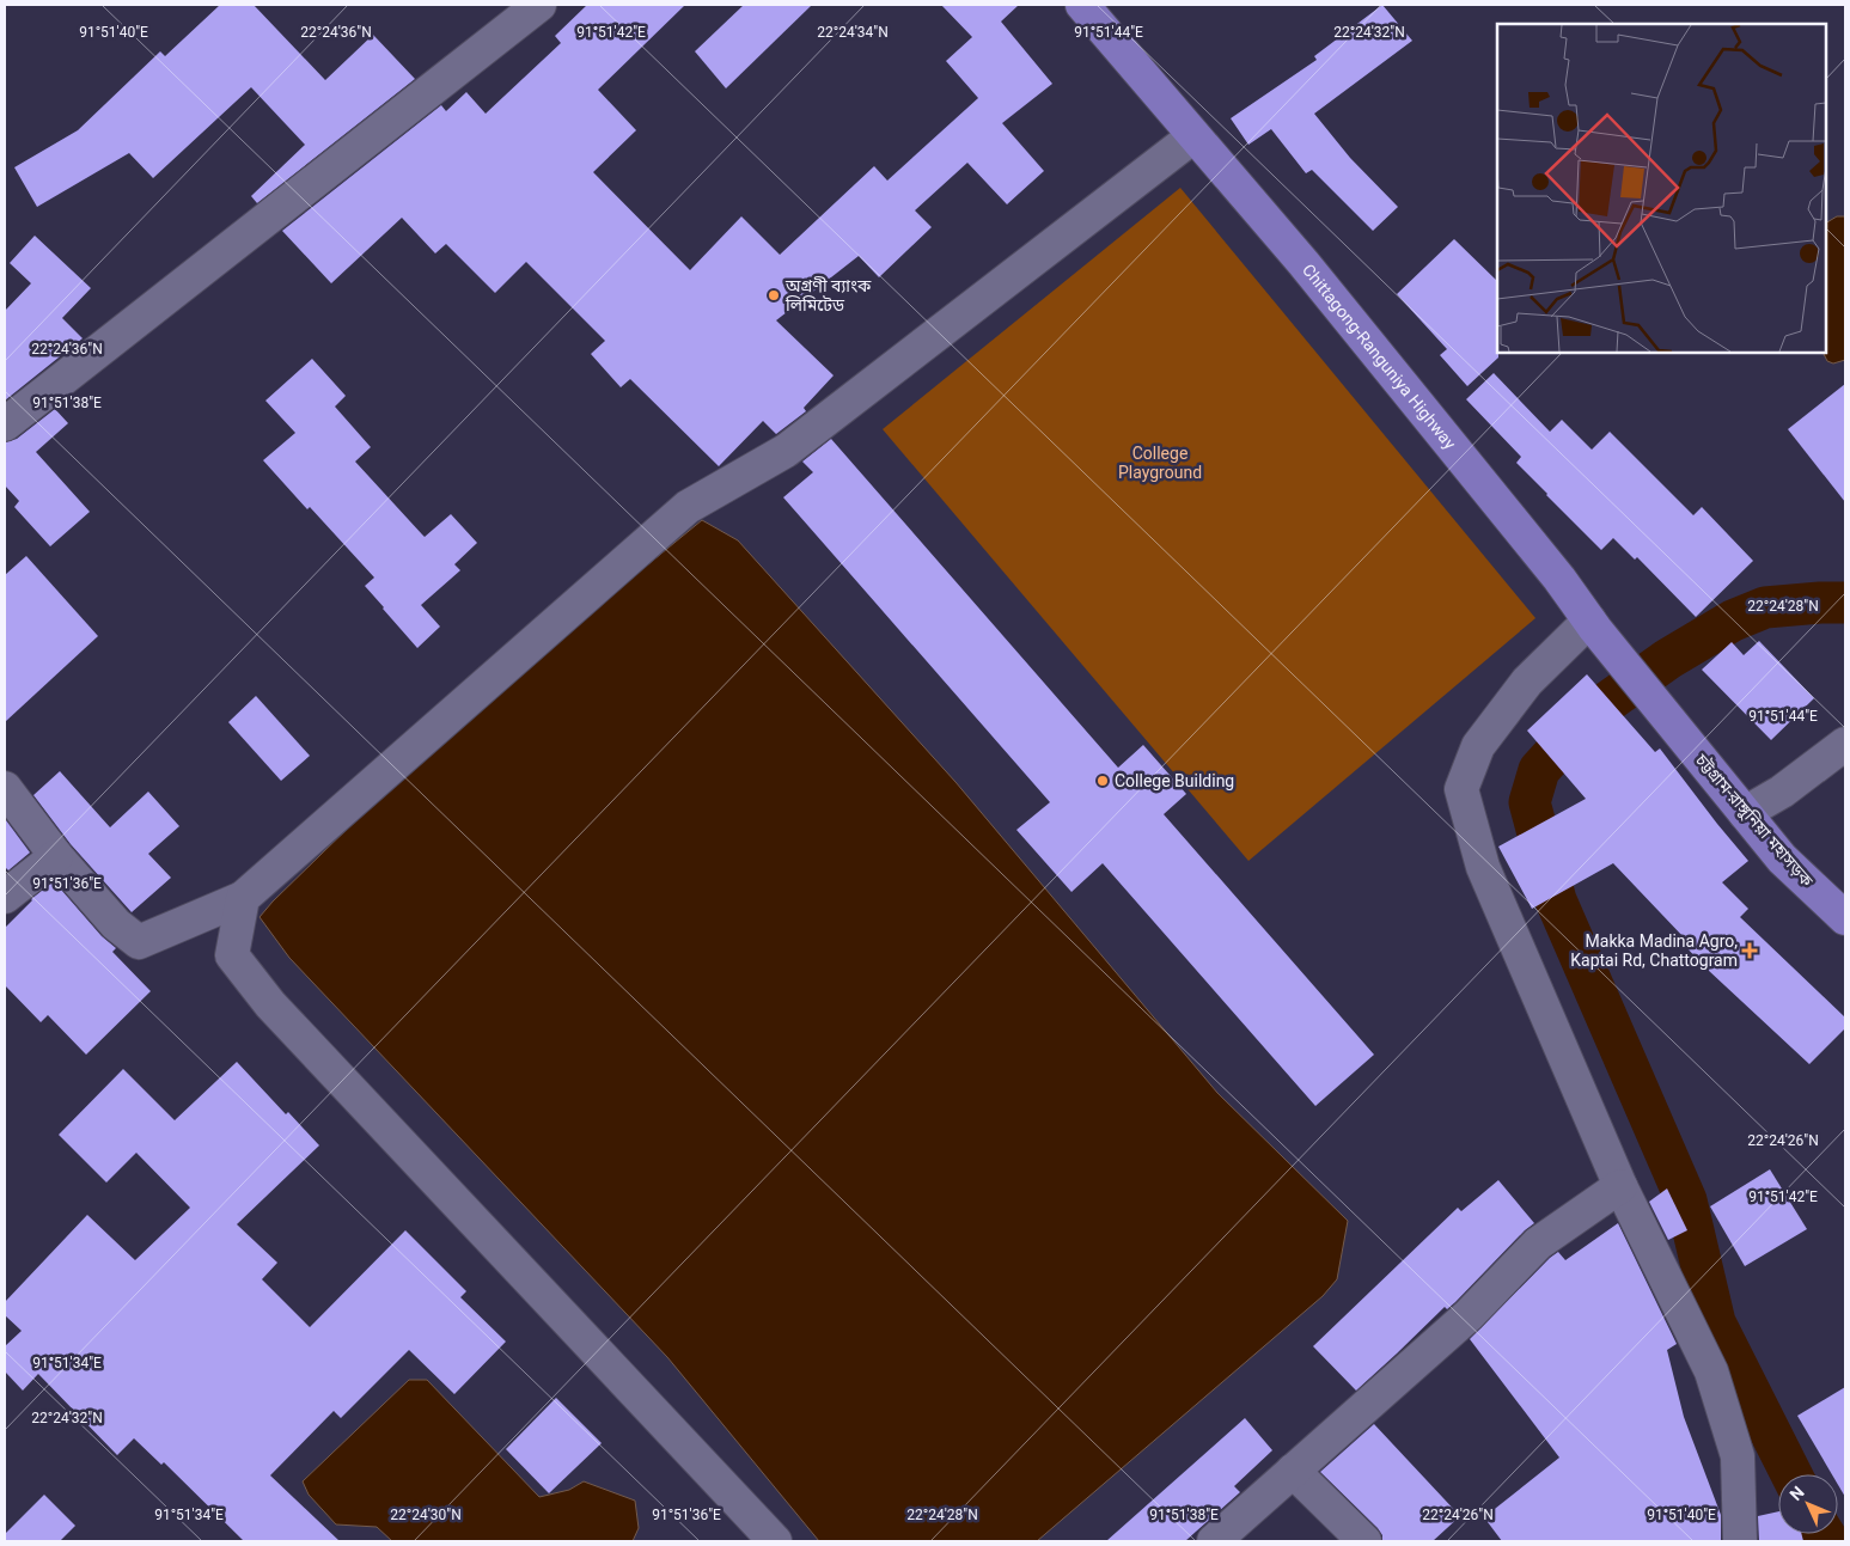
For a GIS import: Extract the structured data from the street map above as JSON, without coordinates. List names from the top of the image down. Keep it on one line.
{"streets":{"main road":["Chittagong-Ranguniya Highway","চট্টগ্রাম-রাঙ্গুনিয়া মহাসড়ক"]},"crossings":[["Chittagong-Ranguniya Highway","চট্টগ্রাম-রাঙ্গুনিয়া মহাসড়ক"]],"parks":["College Playground"],"places":{"other":["অগ্রণী ব্যাংক লিমিটেড","College Building"],"health":["Makka Madina Agro, Kaptai Rd, Chattogram"]},"north":"top left","coordinates":["91°51'40\"E","91°51'42\"E","91°51'44\"E","22°24'36\"N","22°24'34\"N","22°24'32\"N","91°51'38\"E","22°24'28\"N","91°51'36\"E","22°24'26\"N","91°51'34\"E","22°24'30\"N"]}
